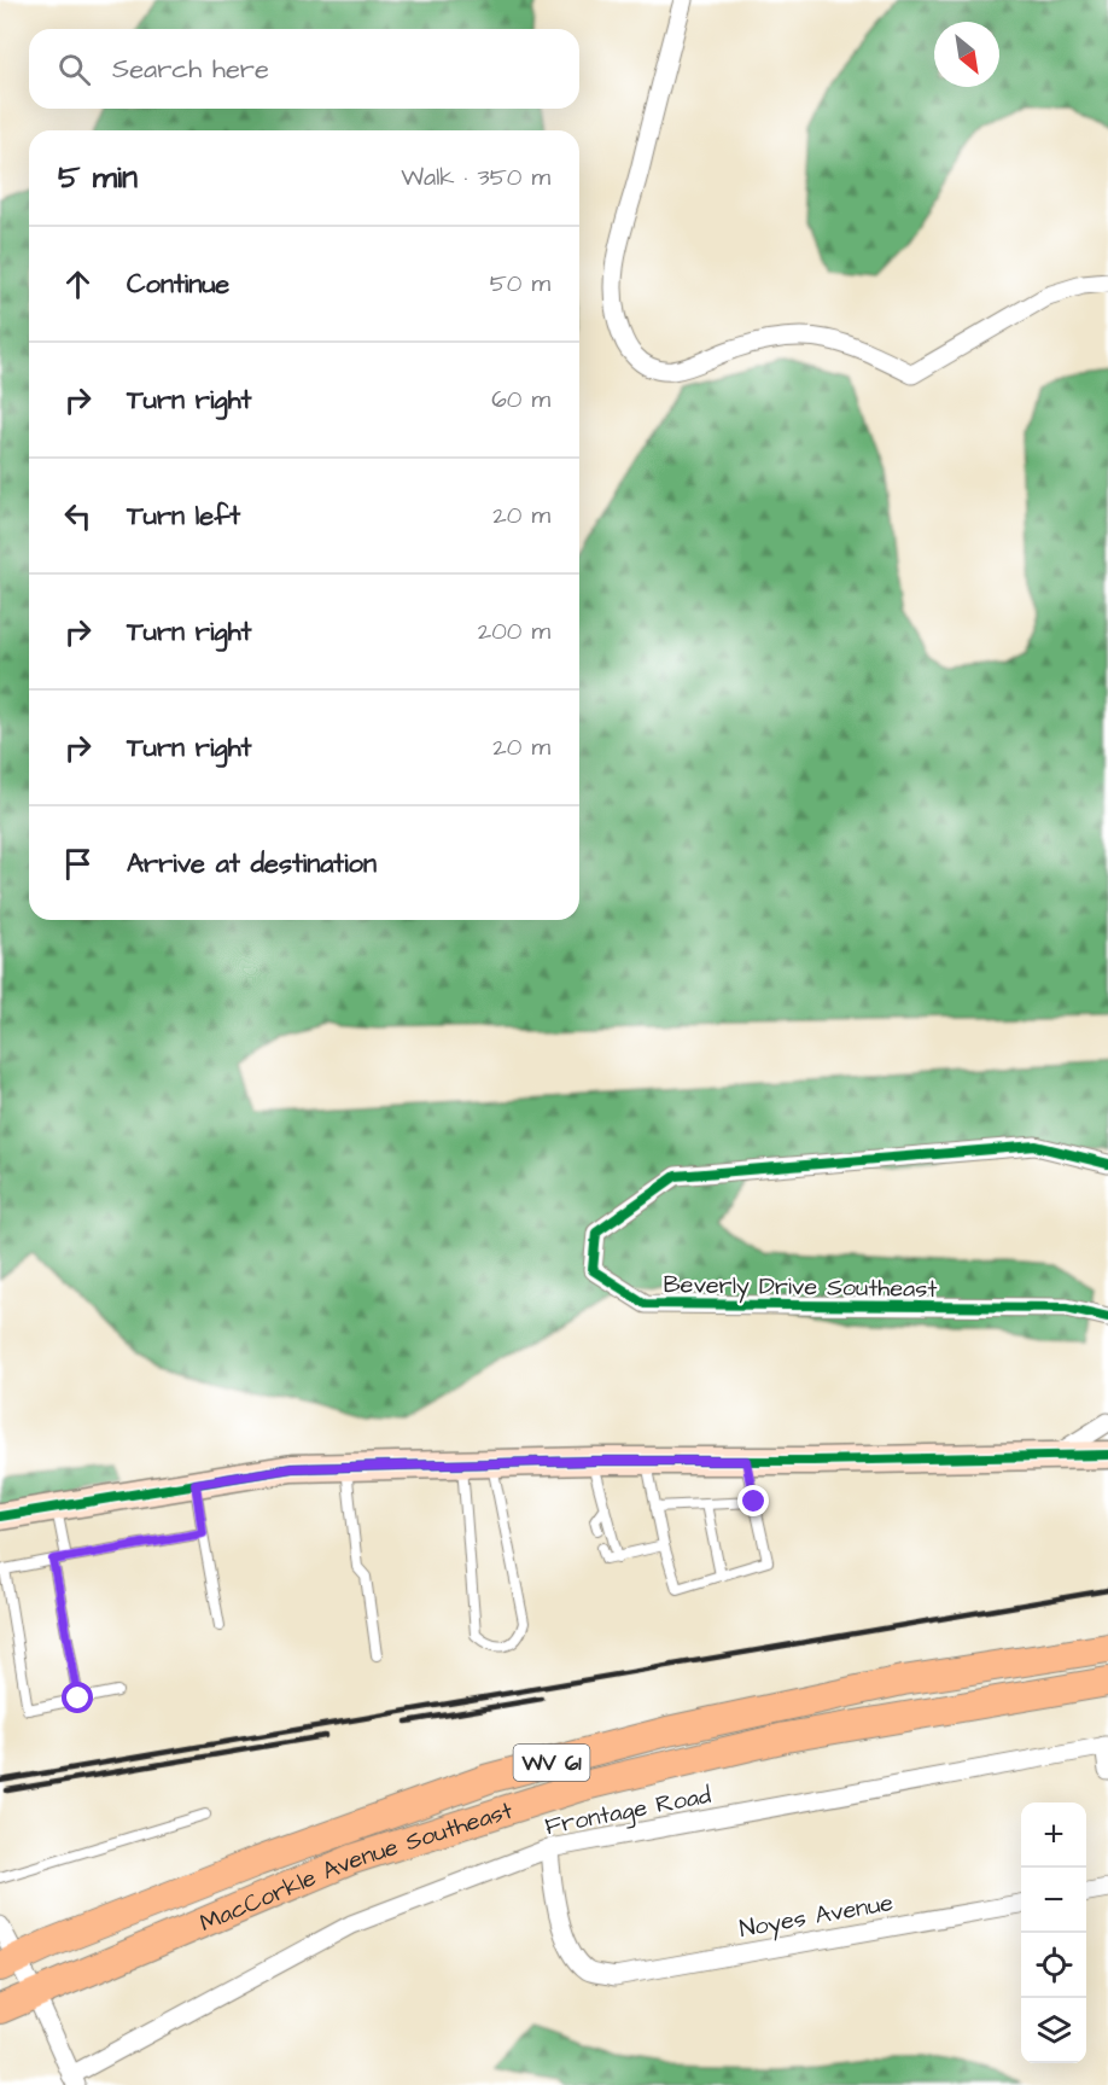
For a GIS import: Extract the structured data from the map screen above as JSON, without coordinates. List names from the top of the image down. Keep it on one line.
{"streets":{"main road":["WV 61","MacCorkle Avenue Southeast"],"street":["Beverly Drive Southeast","Frontage Road","Noyes Avenue"]},"crossings":[["Frontage Road","Noyes Avenue"]],"north":"bottom right","page":{"search":"Search here","heading":["5 min","Walk · 350 m"],"list":[["Continue","50 m"],["Turn right","60 m"],["Turn left","20 m"],["Turn right","200 m"],["Turn right","20 m"],"Arrive at destination"],"map_buttons":["+","−"]}}
